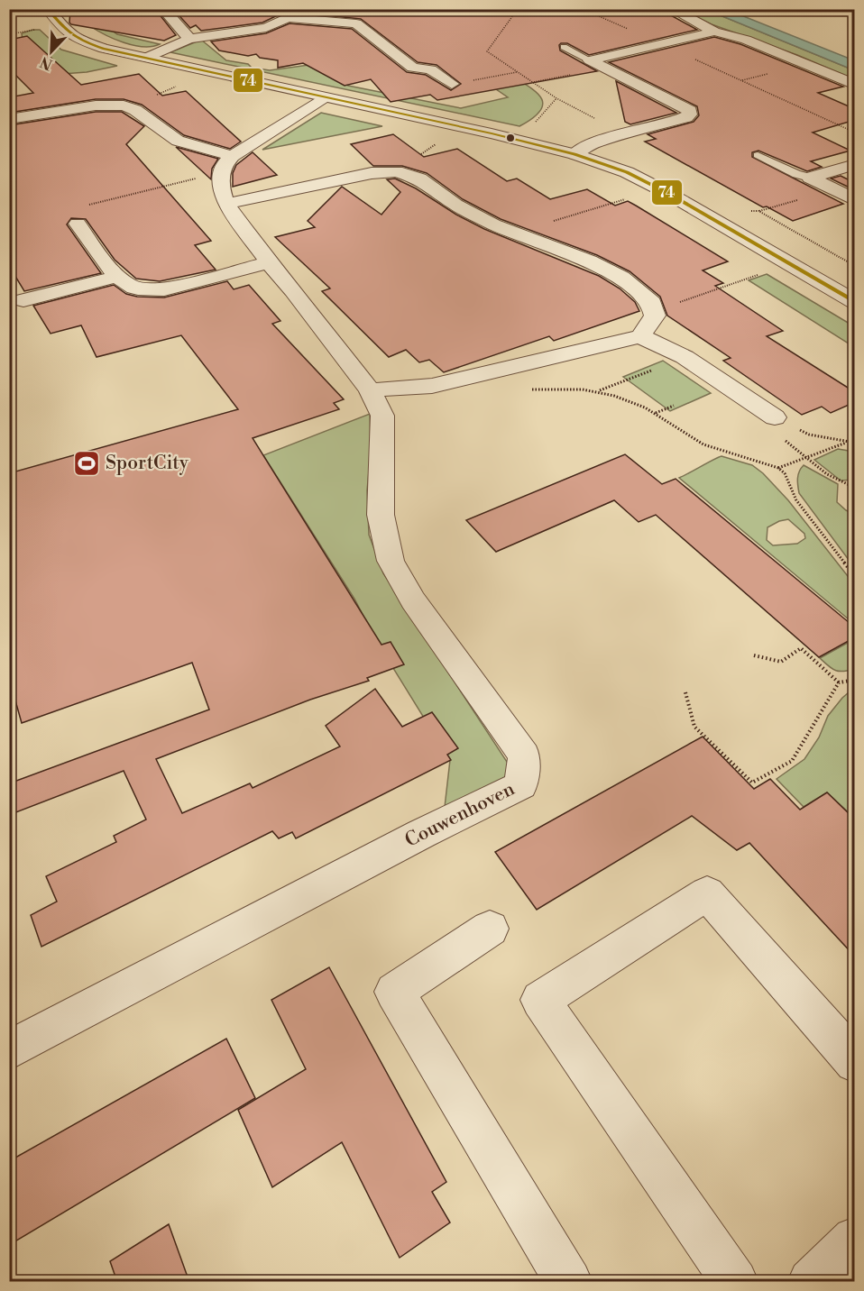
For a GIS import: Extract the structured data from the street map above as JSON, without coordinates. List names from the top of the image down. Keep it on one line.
{"streets":{"street":["Couwenhoven"]},"places":{"sports":["SportCity"]},"lines":["transit line 74"],"north":"bottom left"}
